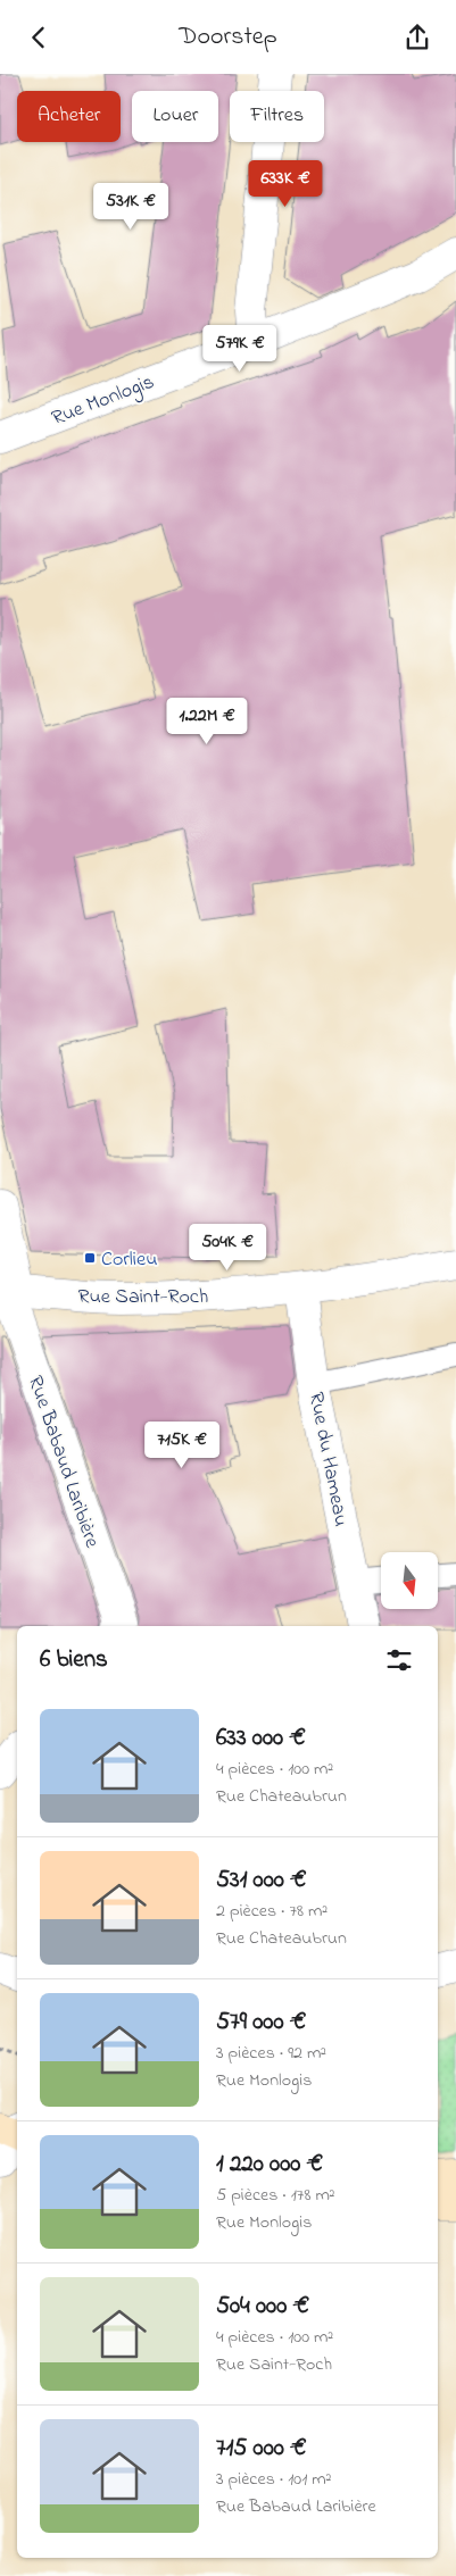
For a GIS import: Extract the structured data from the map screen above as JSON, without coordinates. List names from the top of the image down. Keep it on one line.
{"streets":{"street":["Rue Monlogis","Rue Saint-Roch","Rue du Hameau","Rue Babaud Laribière"]},"crossings":[["Rue Saint-Roch","Rue du Hameau"],["Rue Saint-Roch","Rue Babaud Laribière"]],"places":{"transit":["Corlieu"]},"north":"bottom","page":{"header":"Doorstep","chip":["Acheter","Louer","Filtres"],"price":["633K €","531K €","579K €","1.22M €","504K €","715K €"],"heading":"6 biens","list":[{"name":"633 000 €","note":"4 pièces · 100 m² · Rue Chateaubrun"},{"name":"531 000 €","note":"2 pièces · 78 m² · Rue Chateaubrun"},{"name":"579 000 €","note":"3 pièces · 92 m² · Rue Monlogis"},{"name":"1 220 000 €","note":"5 pièces · 178 m² · Rue Monlogis"},{"name":"504 000 €","note":"4 pièces · 100 m² · Rue Saint-Roch"},{"name":"715 000 €","note":"3 pièces · 101 m² · Rue Babaud Laribière"}]}}
